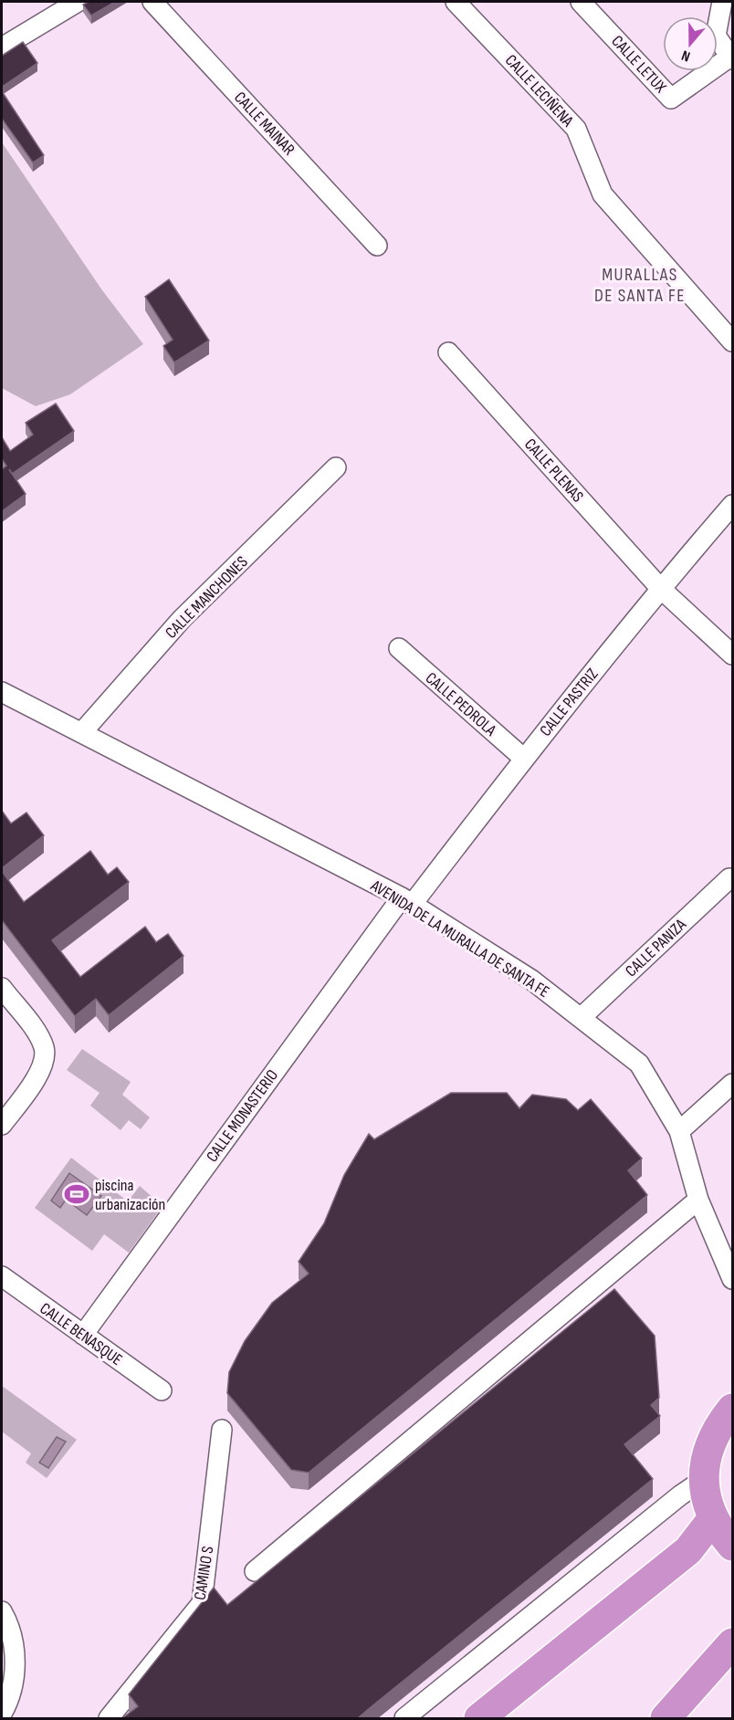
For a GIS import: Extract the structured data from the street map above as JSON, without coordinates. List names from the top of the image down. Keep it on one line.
{"streets":{"street":["CALLE LETUX","CALLE LECIÑENA","CALLE MAINAR","CALLE PLENAS","CALLE MANCHONES","CALLE PASTRIZ","CALLE PEDROLA","AVENIDA DE LA MURALLA DE SANTA FE","CALLE PANIZA","CALLE MONASTERIO","CALLE BENASQUE","CAMINO S"]},"crossings":[["CALLE PLENAS","CALLE PASTRIZ"],["CALLE MANCHONES","AVENIDA DE LA MURALLA DE SANTA FE"],["CALLE PASTRIZ","CALLE PEDROLA"],["CALLE PASTRIZ","AVENIDA DE LA MURALLA DE SANTA FE"],["CALLE PASTRIZ","CALLE MONASTERIO"],["AVENIDA DE LA MURALLA DE SANTA FE","CALLE PANIZA"],["AVENIDA DE LA MURALLA DE SANTA FE","CALLE MONASTERIO"],["CALLE MONASTERIO","CALLE BENASQUE"]],"districts":["MURALLAS DE SANTA FE"],"places":{"sports":["piscina urbanización"]},"north":"bottom"}
